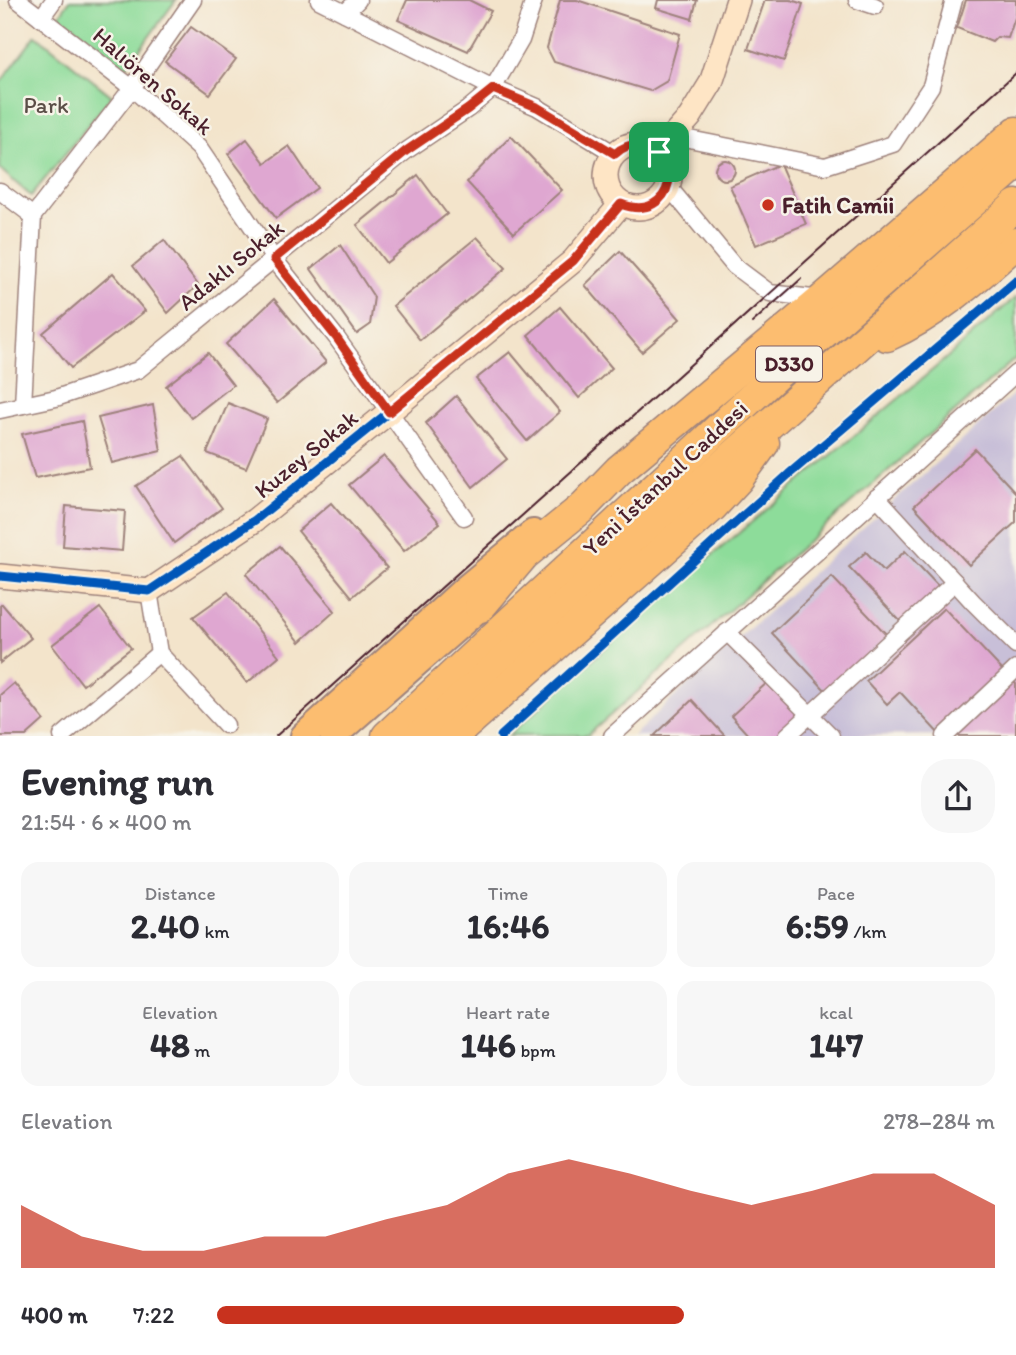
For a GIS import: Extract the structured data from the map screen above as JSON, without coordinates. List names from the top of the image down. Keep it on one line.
{"streets":{"highway":["D330","Yeni İstanbul Caddesi"],"street":["Halıören Sokak","Adaklı Sokak","Kuzey Sokak"]},"crossings":[["Halıören Sokak","Adaklı Sokak"],["Halıören Sokak","Kuzey Sokak"],["D330","Yeni İstanbul Caddesi"]],"parks":["Park"],"places":["Fatih Camii"],"page":{"heading":["Evening run","21:54 · 6 × 400 m"],"stats":[["Distance","2.40 km"],["Time","16:46"],["Pace","6:59 /km"],["Elevation","48 m"],["Heart rate","146 bpm"],["kcal","147"]],"chart":["Elevation","278–284 m"],"list":[{"name":"400 m","note":"7:22"}]}}
